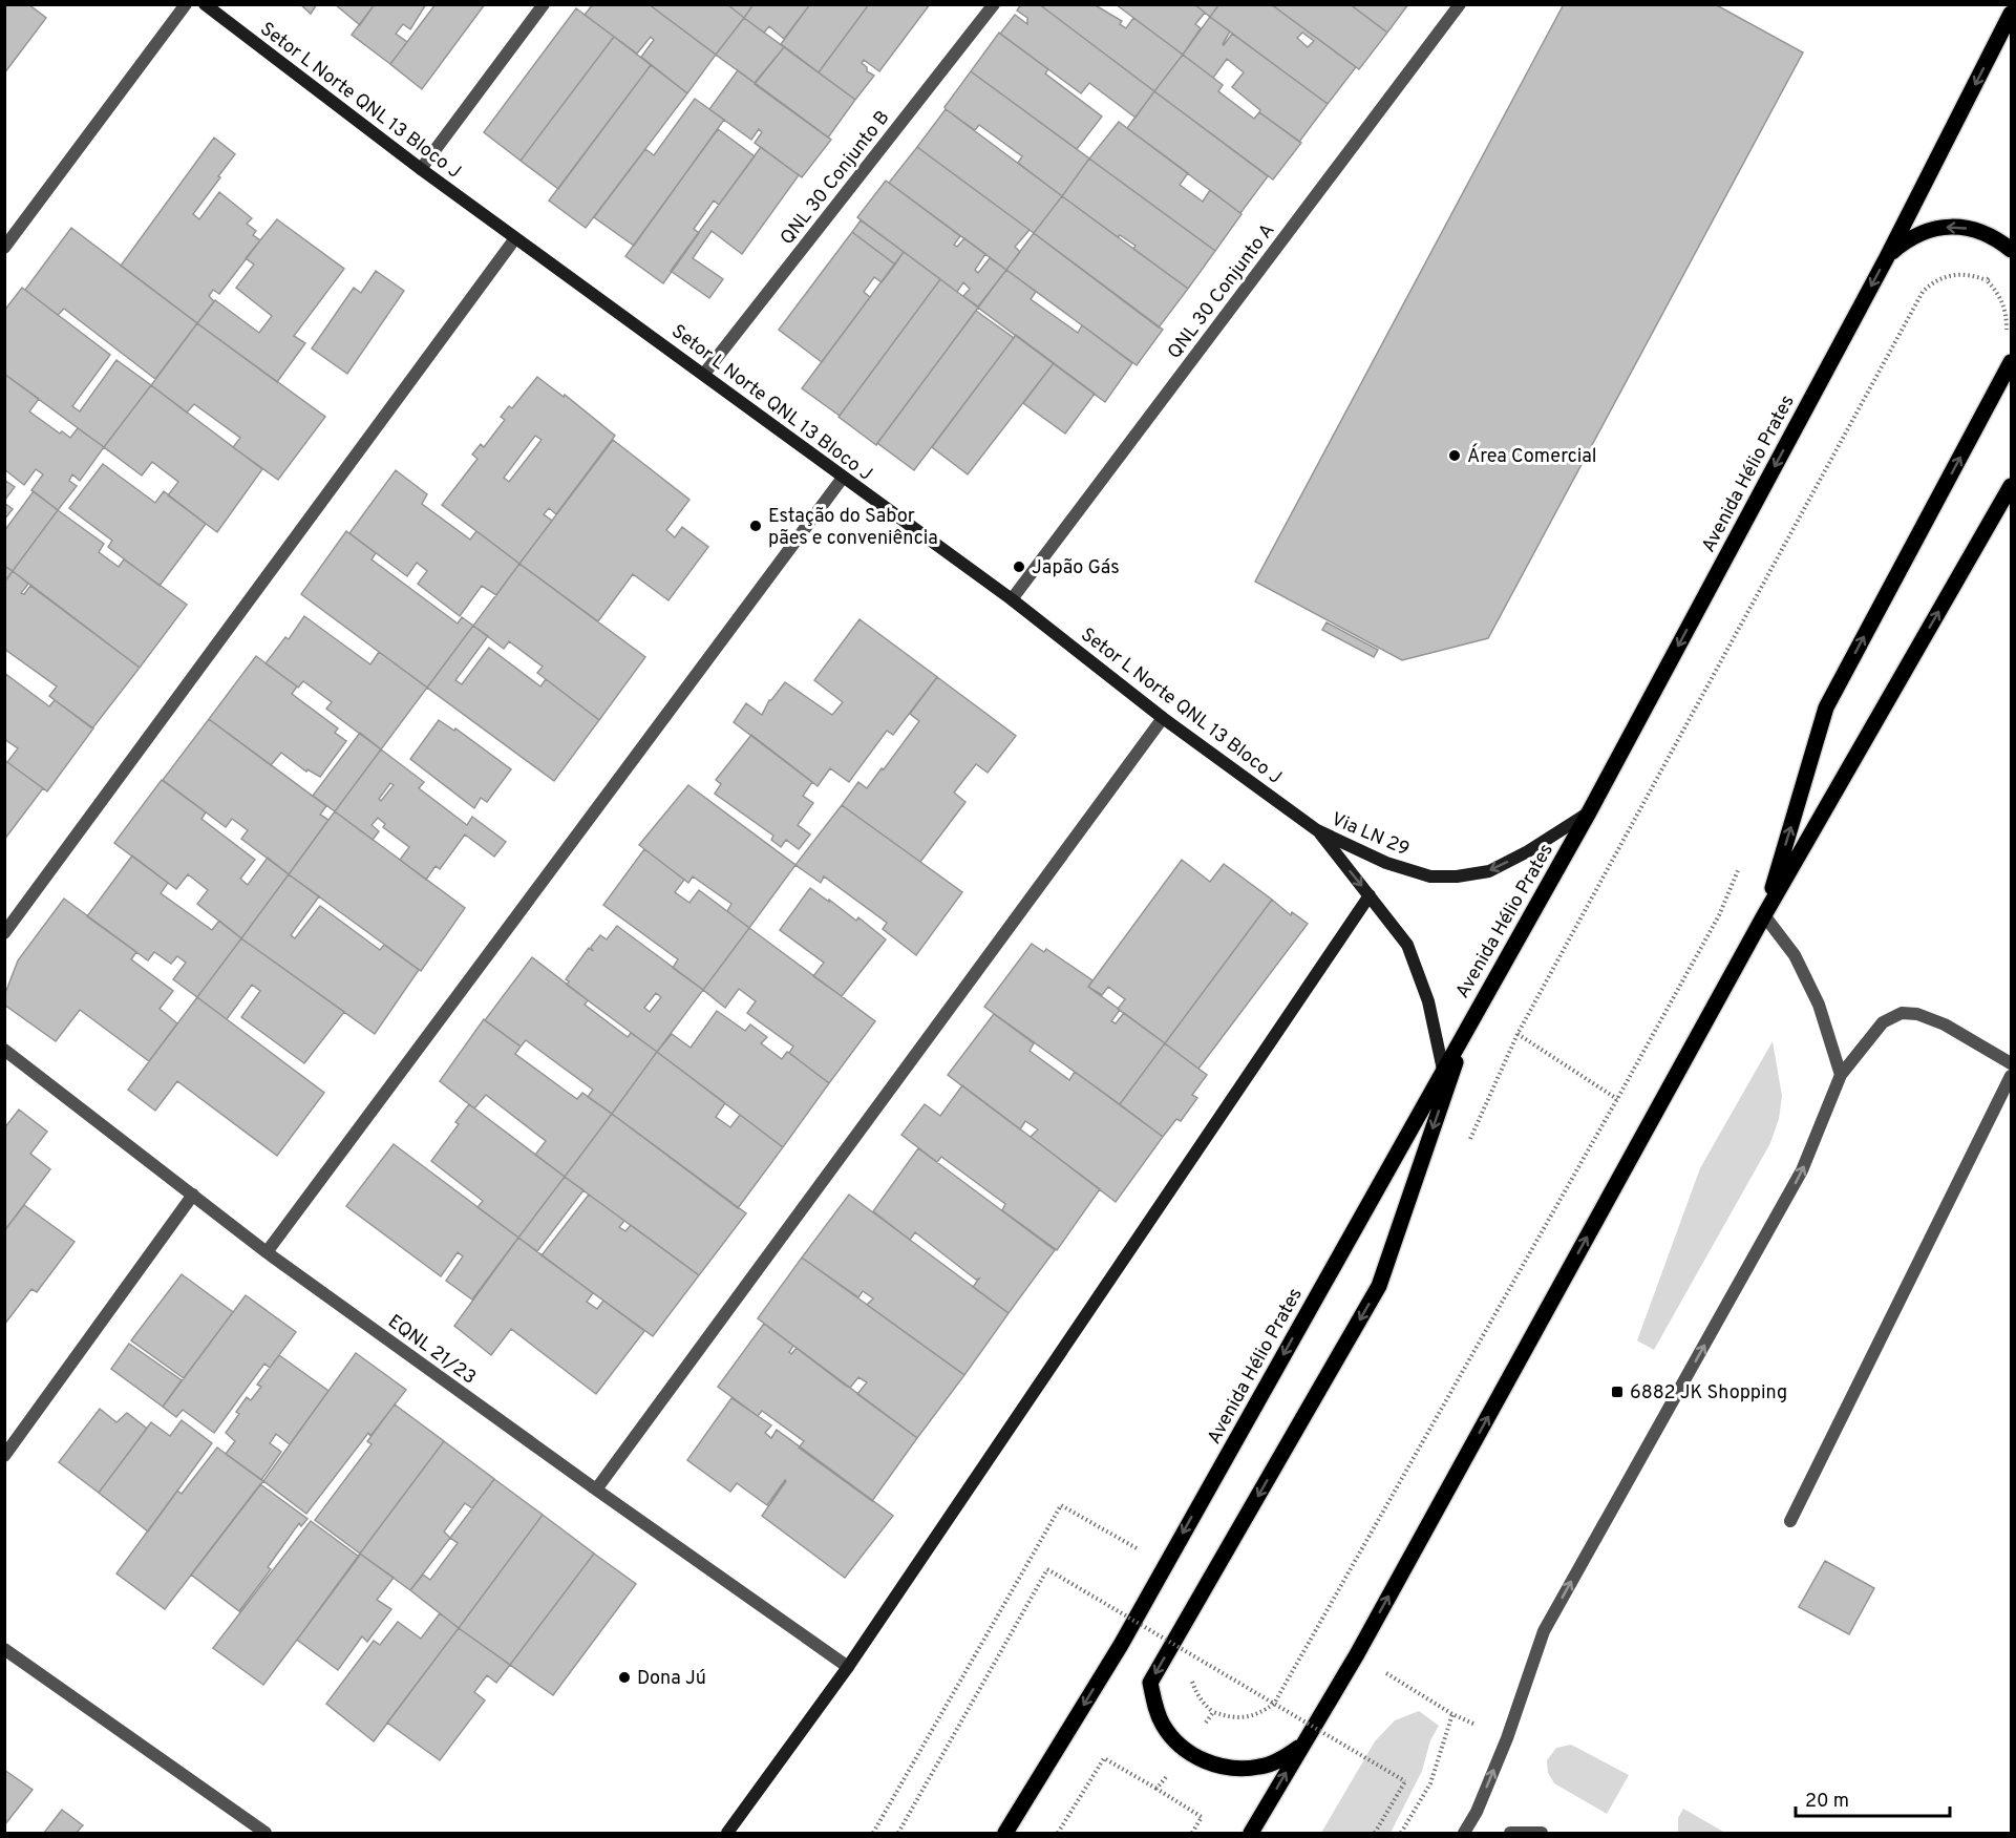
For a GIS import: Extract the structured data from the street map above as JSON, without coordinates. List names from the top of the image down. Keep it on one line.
{"streets":{"main road":["Avenida Hélio Prates"],"street":["Setor L Norte QNL 13 Bloco J","QNL 30 Conjunto B","QNL 30 Conjunto A","Via LN 29","EQNL 21/23"]},"crossings":[["Setor L Norte QNL 13 Bloco J","QNL 30 Conjunto B"],["Setor L Norte QNL 13 Bloco J","QNL 30 Conjunto A"],["Setor L Norte QNL 13 Bloco J","Via LN 29"],["Avenida Hélio Prates","Via LN 29"]],"places":{"other":["Área Comercial","Estação do Sabor pães e conveniência","Japão Gás","Dona Jú"],"transit":["6882 JK Shopping"]},"scale_bar":"20 m"}
